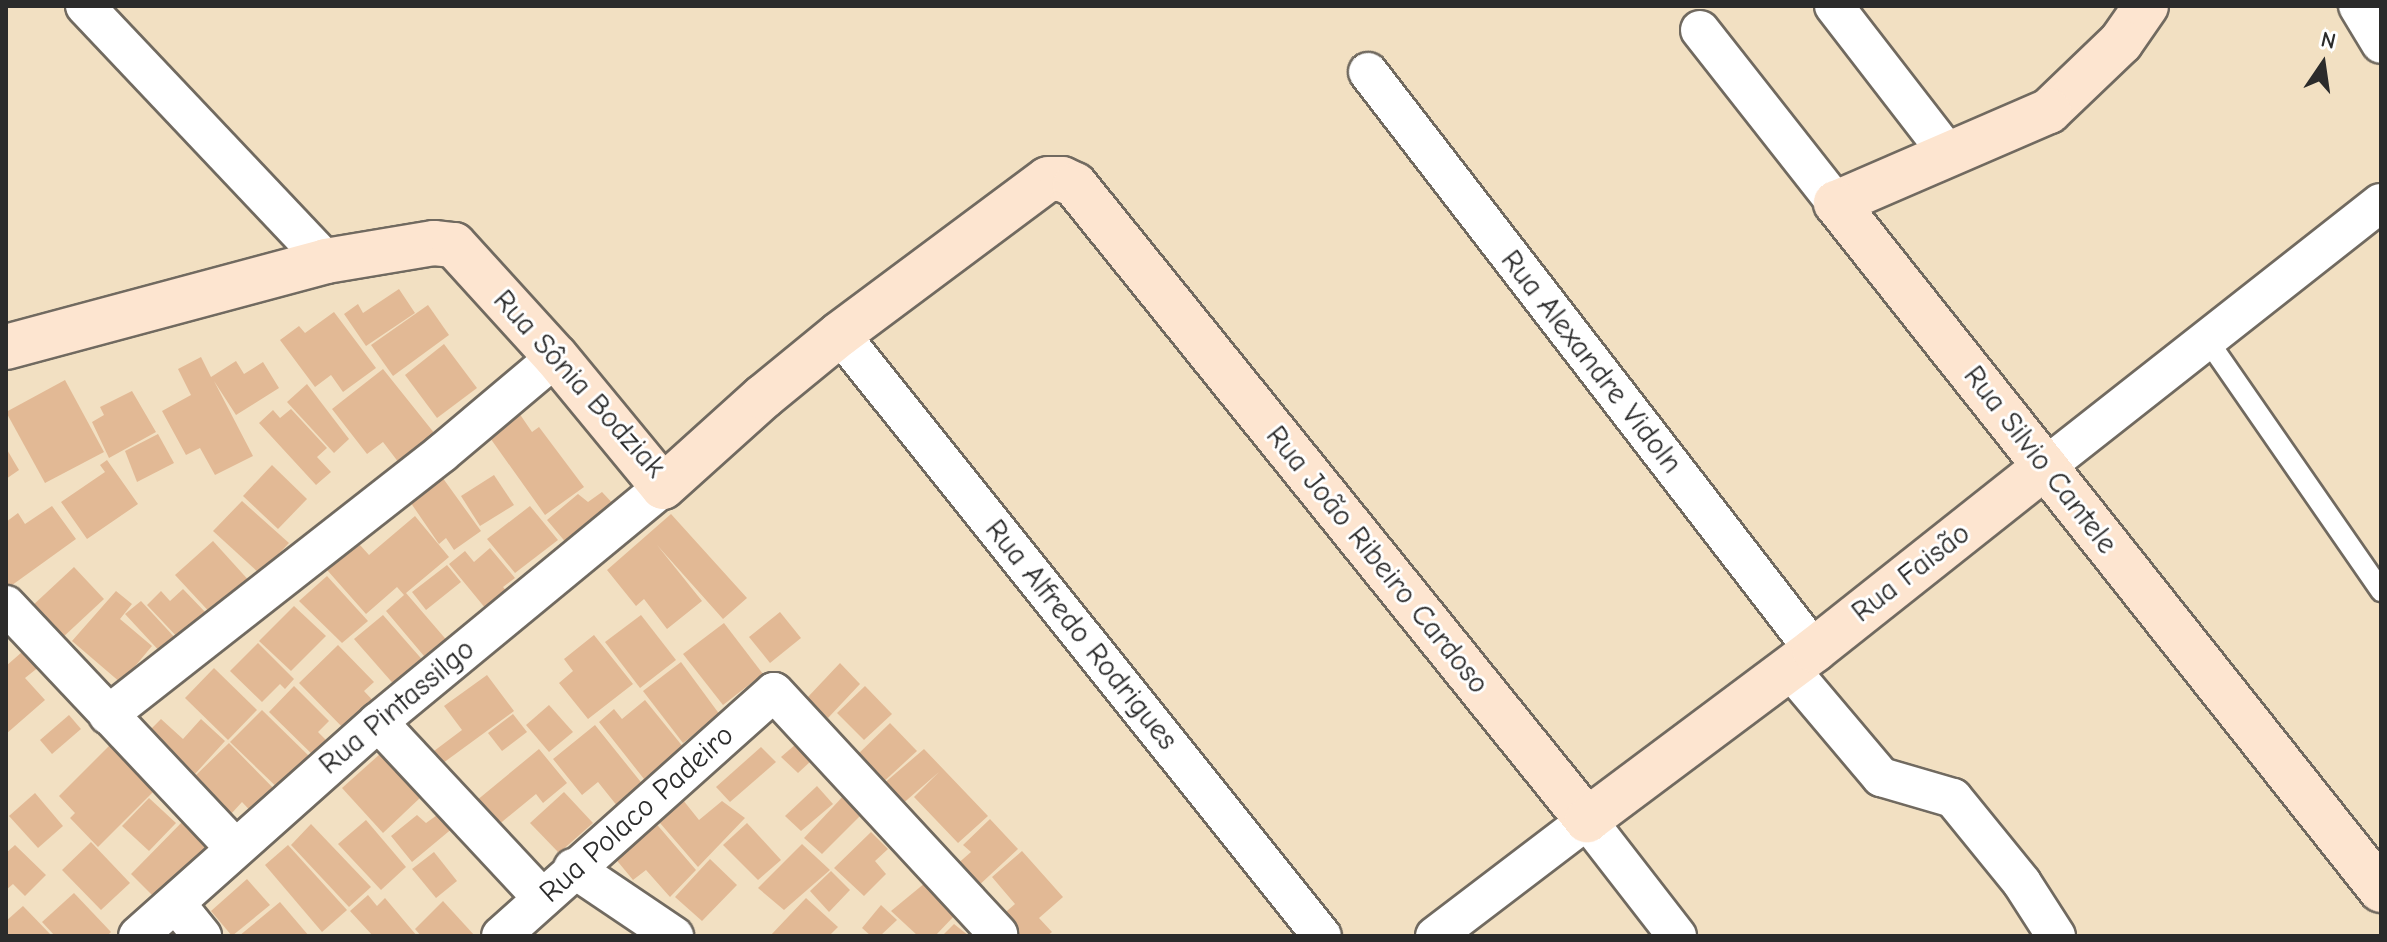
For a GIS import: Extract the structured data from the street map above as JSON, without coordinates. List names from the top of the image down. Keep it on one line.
{"streets":{"street":["Rua Alexandre Vidoln","Rua Sônia Bodziak","Rua Silvio Cantele","Rua João Ribeiro Cardoso","Rua Faisão","Rua Alfredo Rodrigues","Rua Pintassilgo","Rua Polaco Padeiro"]},"crossings":[["Rua Alexandre Vidoln","Rua Faisão"],["Rua Sônia Bodziak","Rua João Ribeiro Cardoso"],["Rua Sônia Bodziak","Rua Alfredo Rodrigues"],["Rua Sônia Bodziak","Rua Pintassilgo"],["Rua Silvio Cantele","Rua Faisão"],["Rua João Ribeiro Cardoso","Rua Faisão"]],"north":"top"}
